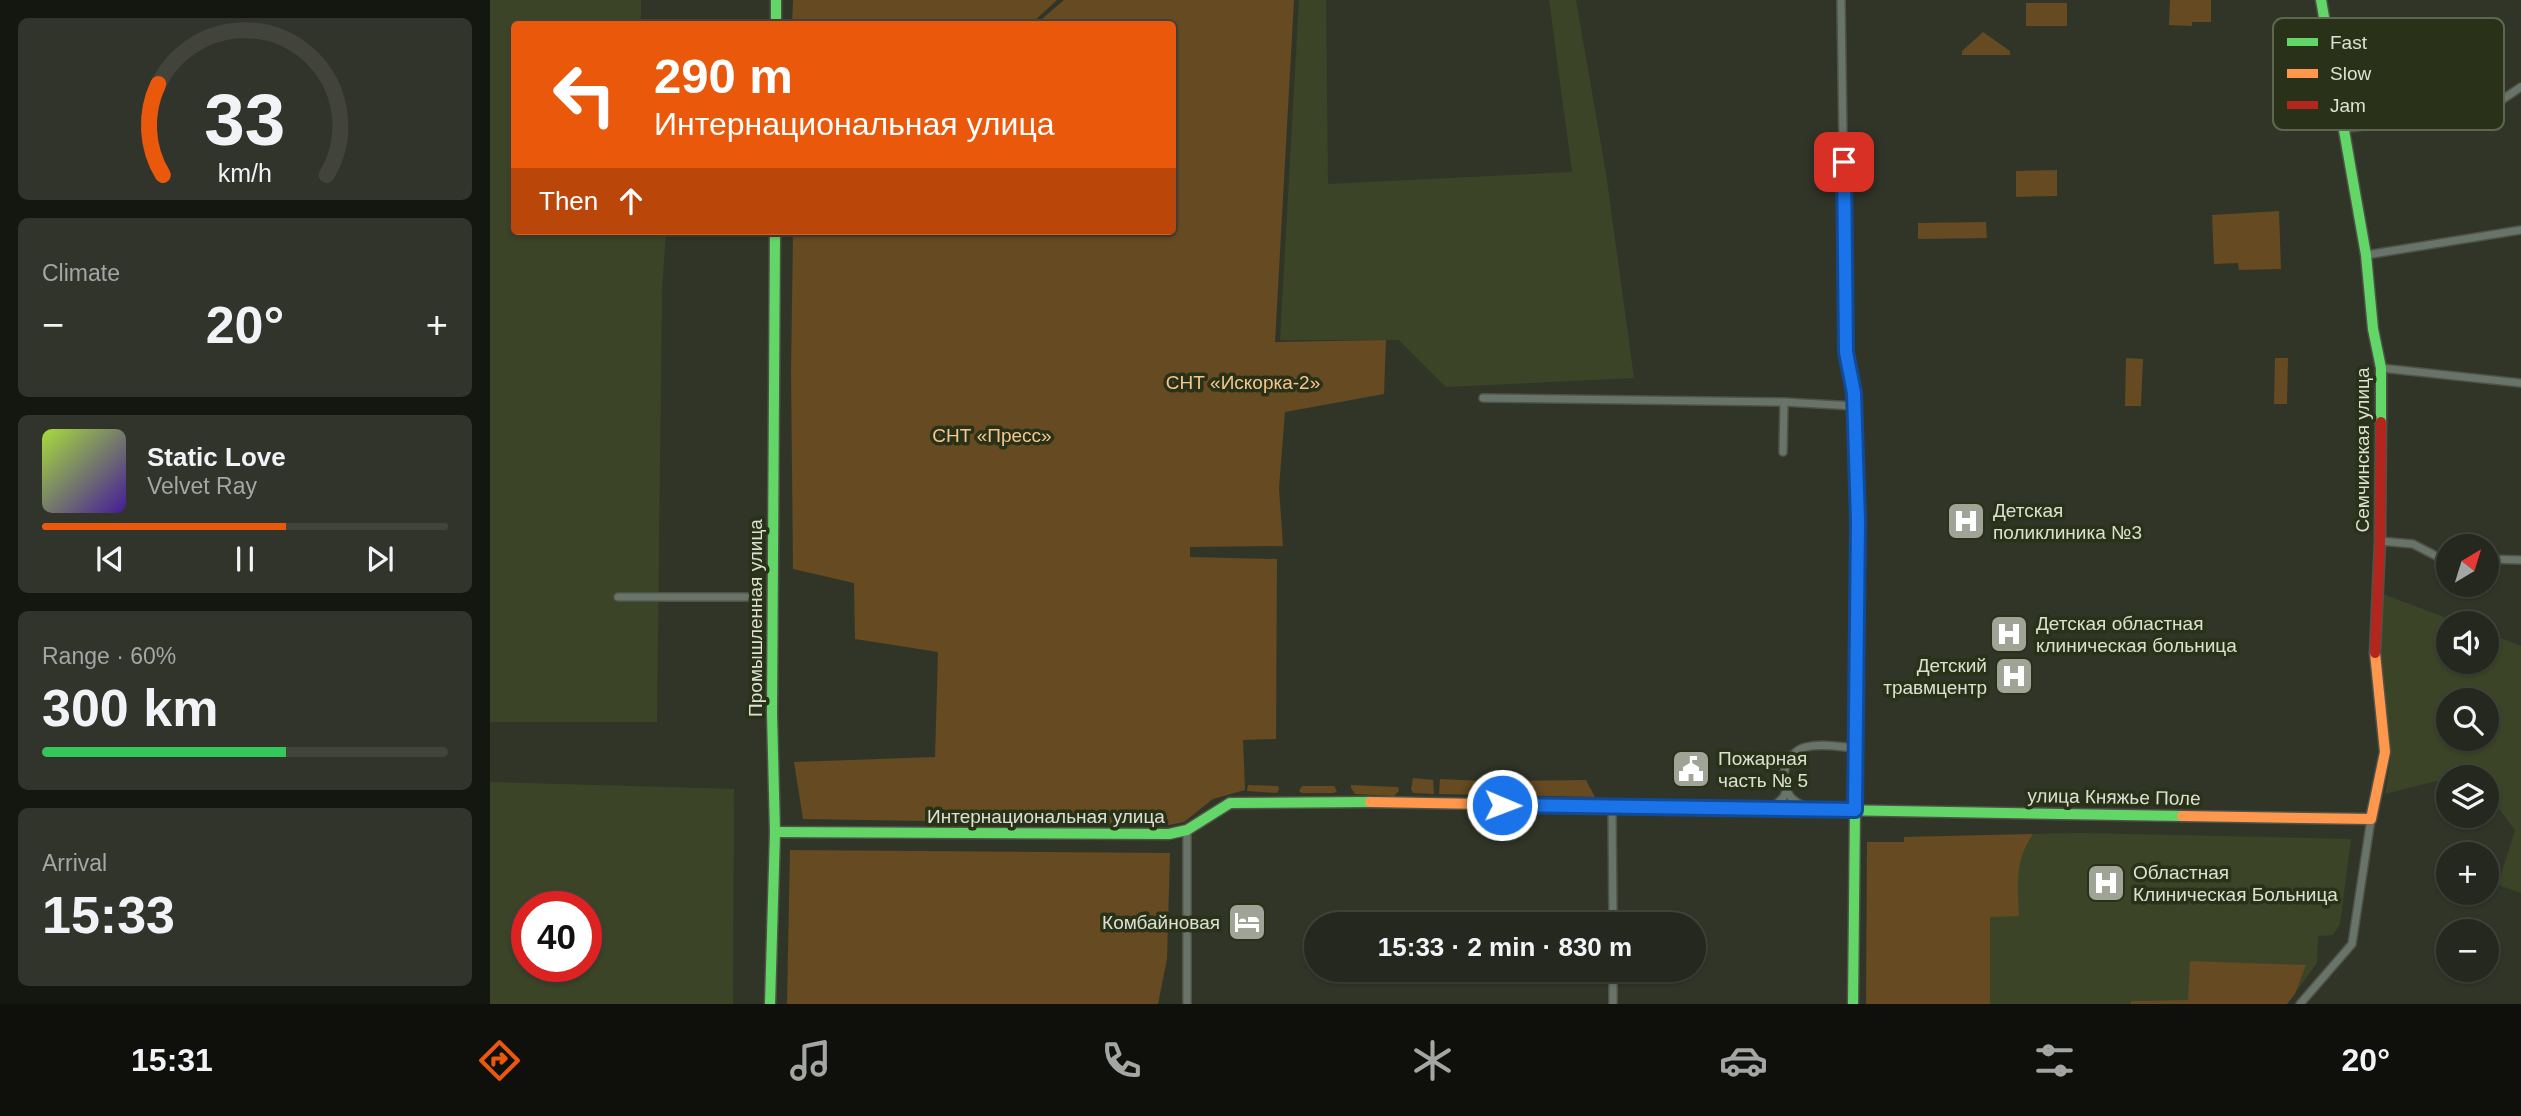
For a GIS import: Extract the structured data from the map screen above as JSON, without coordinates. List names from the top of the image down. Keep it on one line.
{"streets":{"street":["Семчинская улица","Промышленная улица","улица Княжье Поле","Интернациональная улица"]},"crossings":[["Семчинская улица","улица Княжье Поле"],["Промышленная улица","Интернациональная улица"],["улица Княжье Поле","Интернациональная улица"]],"parks":["СНТ «Искорка-2»","СНТ «Пресс»"],"places":{"hospital":["Детская поликлиника №3","Детская областная клиническая больница","Детский травмцентр","Областная Клиническая Больница"],"public building":["Пожарная часть № 5"],"hotel":["Комбайновая"]},"legend":["Fast","Slow","Jam"],"north":"top right","page":{"turn":["290 m","Интернациональная улица"],"then":"Then","tile":["Climate",["Range · 60%","300 km"],["Arrival","15:33"]],"heat":["−","20°","+"],"song":["Static Love","Velvet Ray"],"map_buttons":["+","−"],"limit":"40","trip":"15:33 · 2 min · 830 m","tabs":["15:31","20°"],"gauge":["33","km/h"]}}
